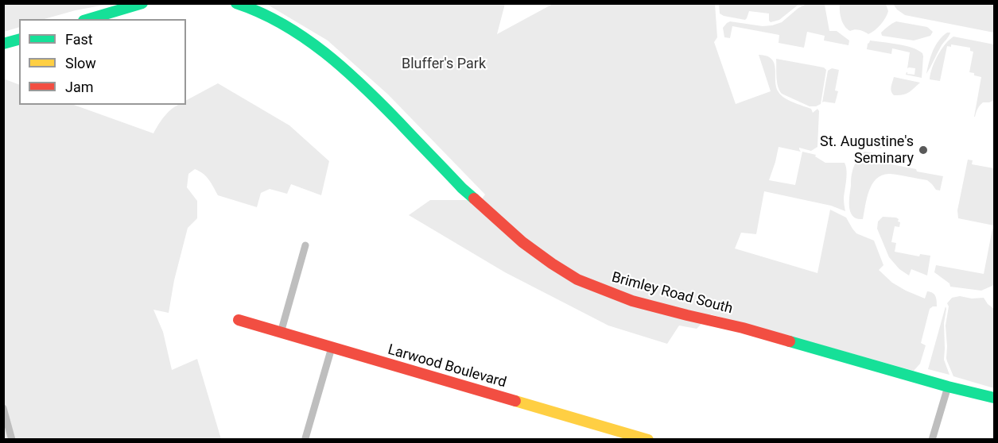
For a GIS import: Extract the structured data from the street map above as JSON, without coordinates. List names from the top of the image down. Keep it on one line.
{"streets":{"street":["Brimley Road South","Larwood Boulevard"]},"parks":["Bluffer's Park"],"places":["St. Augustine's Seminary"],"legend":["Fast","Slow","Jam"]}
